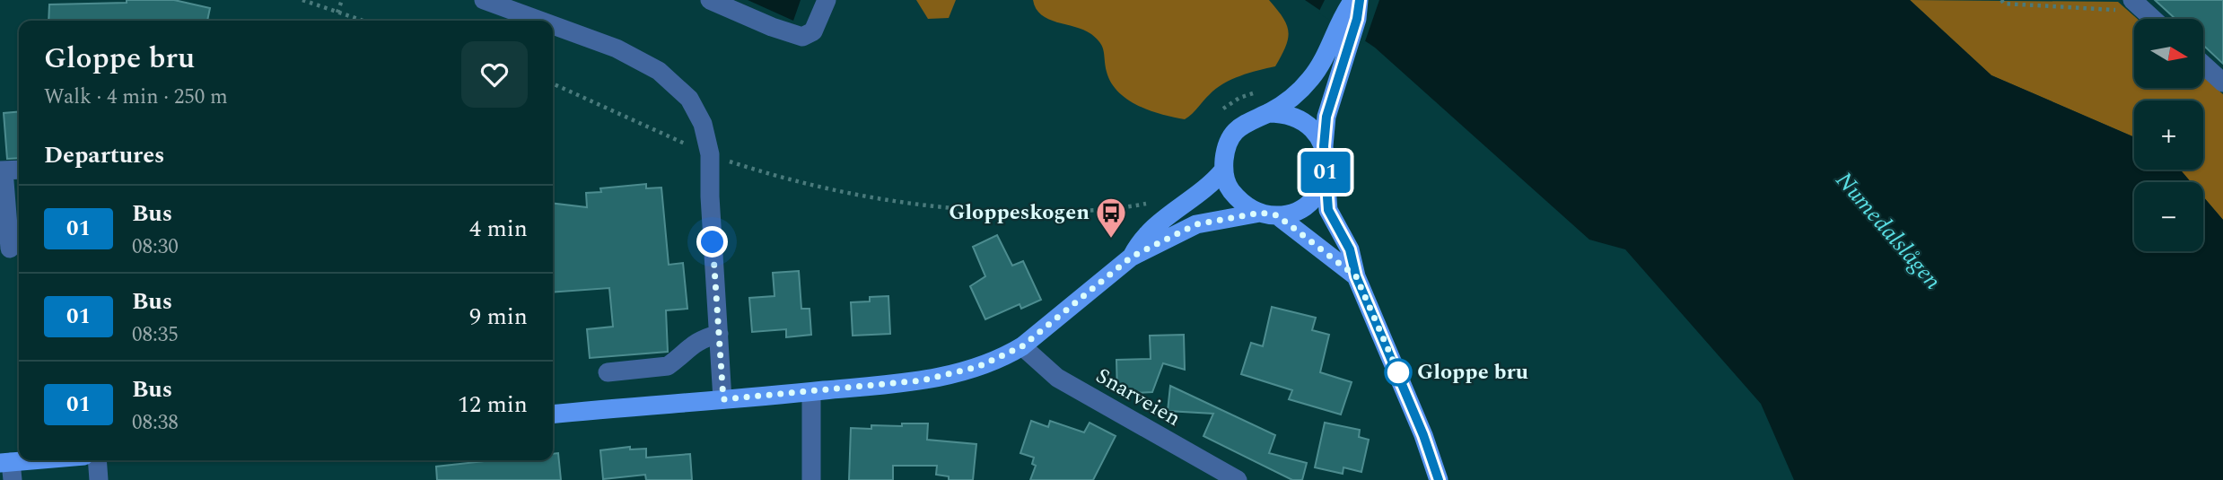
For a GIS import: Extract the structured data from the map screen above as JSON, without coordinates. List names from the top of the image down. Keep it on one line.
{"streets":{"street":["Snarveien"]},"water":["Numedalslågen"],"places":{"bus stop":["Gloppeskogen"],"other":["Gloppe bru"]},"lines":["bus line 01"],"north":"right","page":{"on_map":"01","map_buttons":["+","−"],"heading":[["Gloppe bru","Walk · 4 min · 250 m"],"Departures"],"list":[{"mark":"01","name":"Bus","note":"08:30","value":"4 min"},{"mark":"01","name":"Bus","note":"08:35","value":"9 min"},{"mark":"01","name":"Bus","note":"08:38","value":"12 min"}]}}
